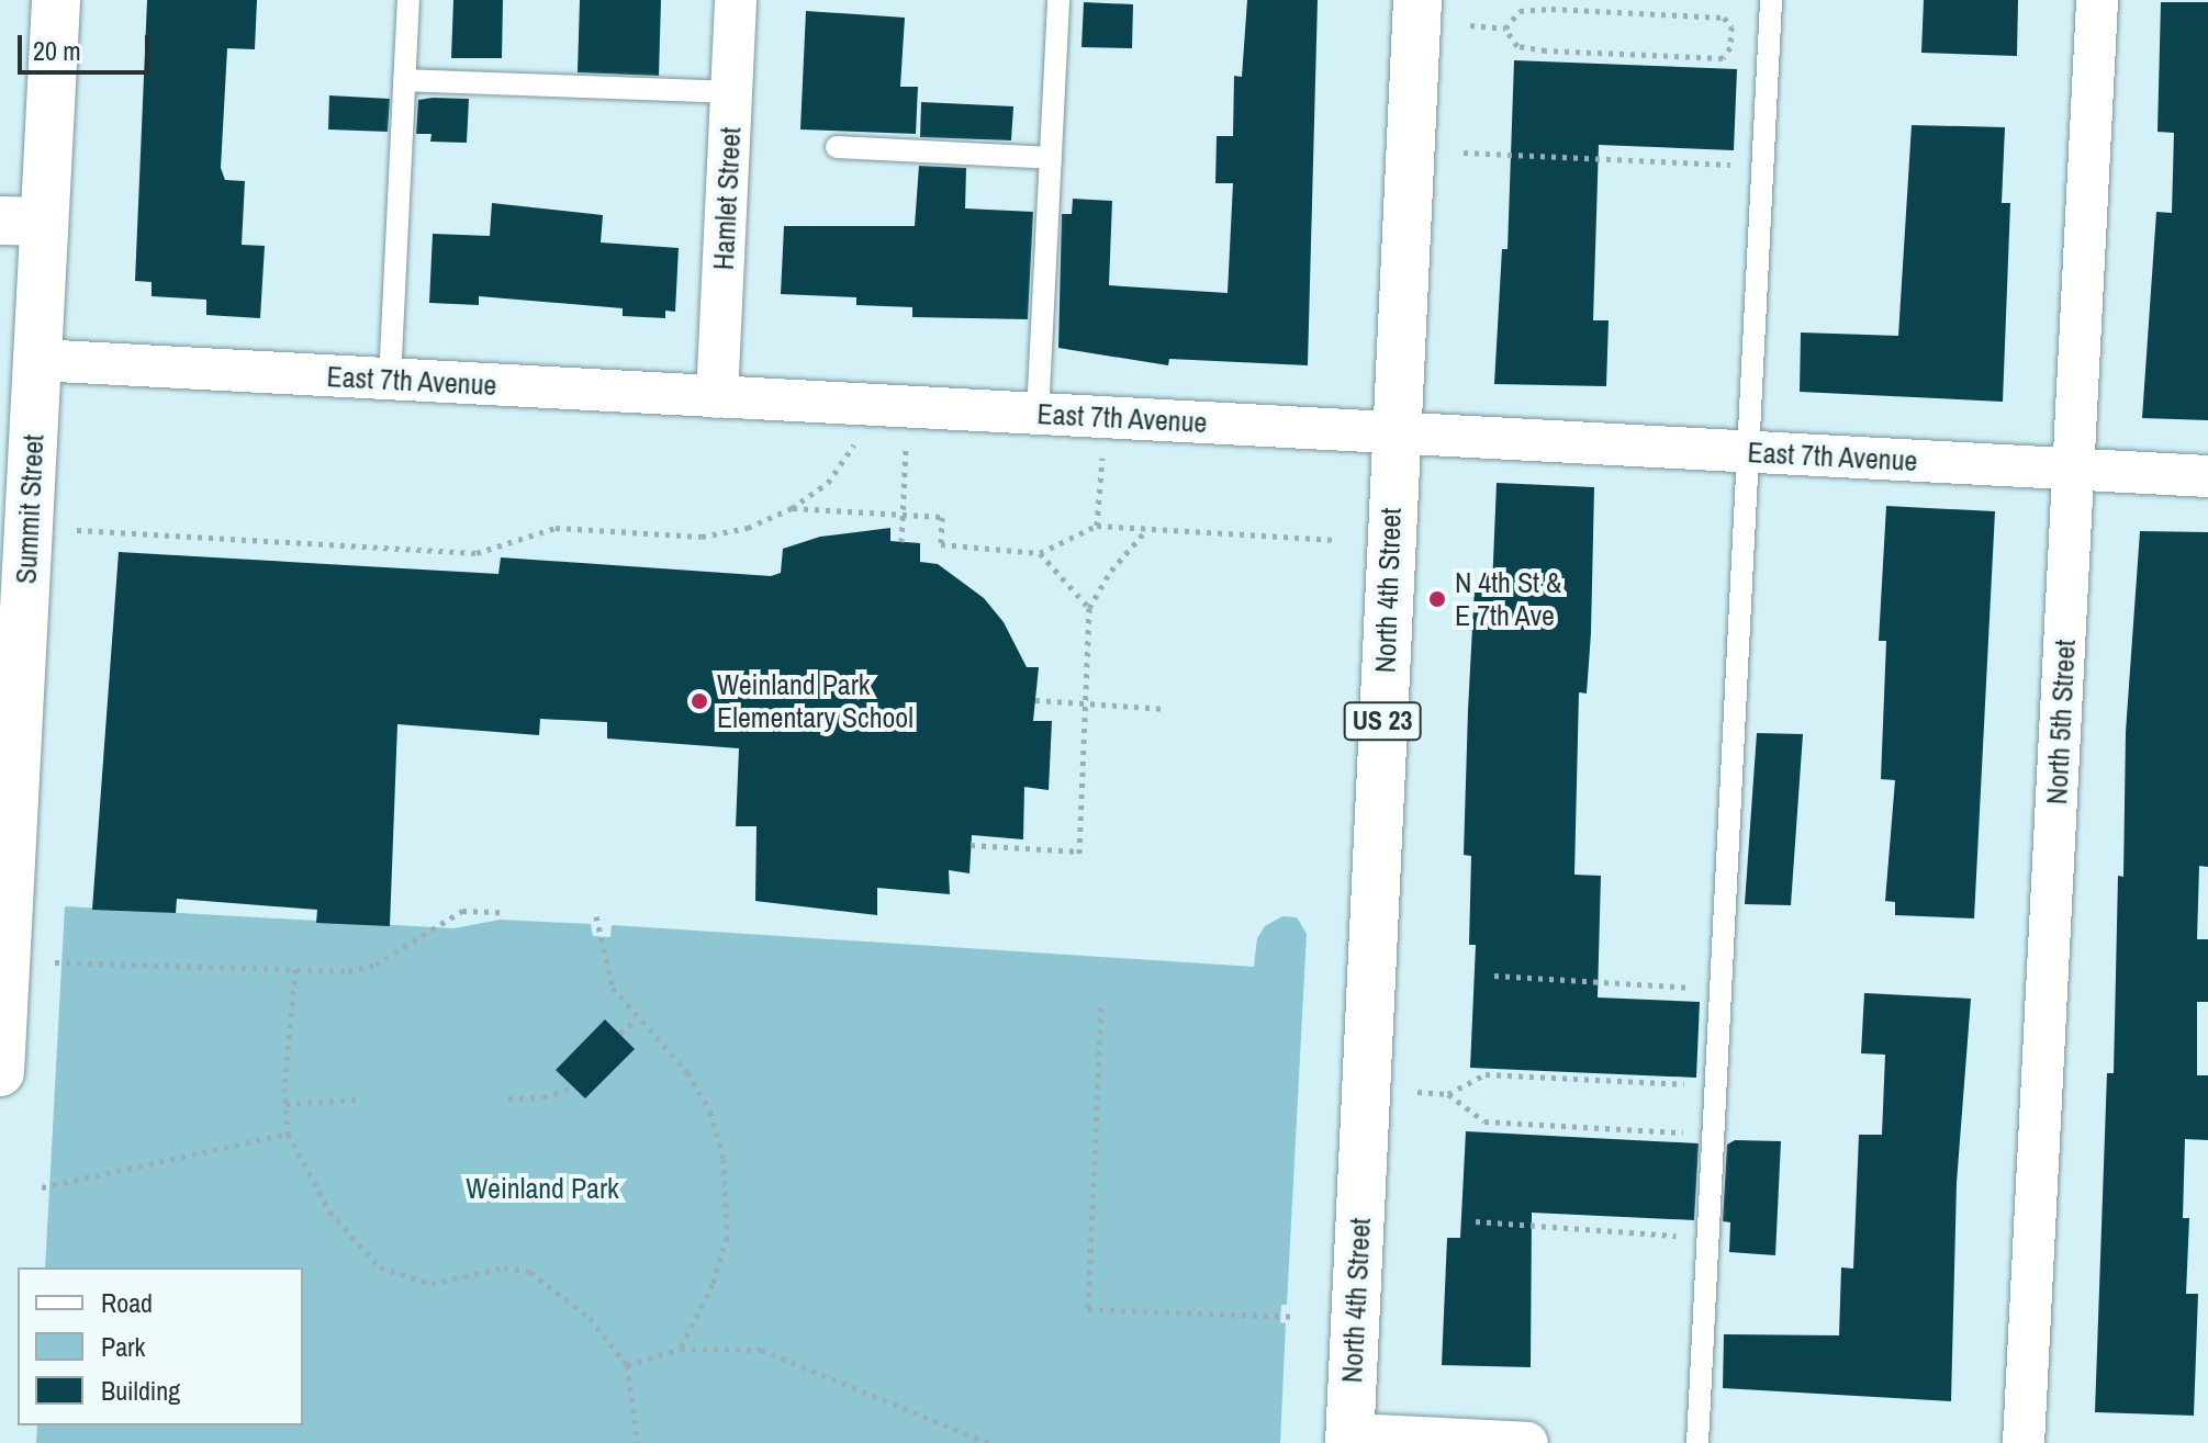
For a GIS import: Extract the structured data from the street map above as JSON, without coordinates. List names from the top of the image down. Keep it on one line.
{"streets":{"main road":["Summit Street","North 4th Street","US 23"],"street":["Hamlet Street","East 7th Avenue","North 5th Street"]},"crossings":[["Hamlet Street","East 7th Avenue"],["East 7th Avenue","Summit Street"],["East 7th Avenue","North 4th Street"],["East 7th Avenue","North 5th Street"]],"parks":["Weinland Park"],"places":["N 4th St & E 7th Ave","Weinland Park Elementary School"],"legend":["Road","Park","Building"],"scale_bar":"20 m"}
